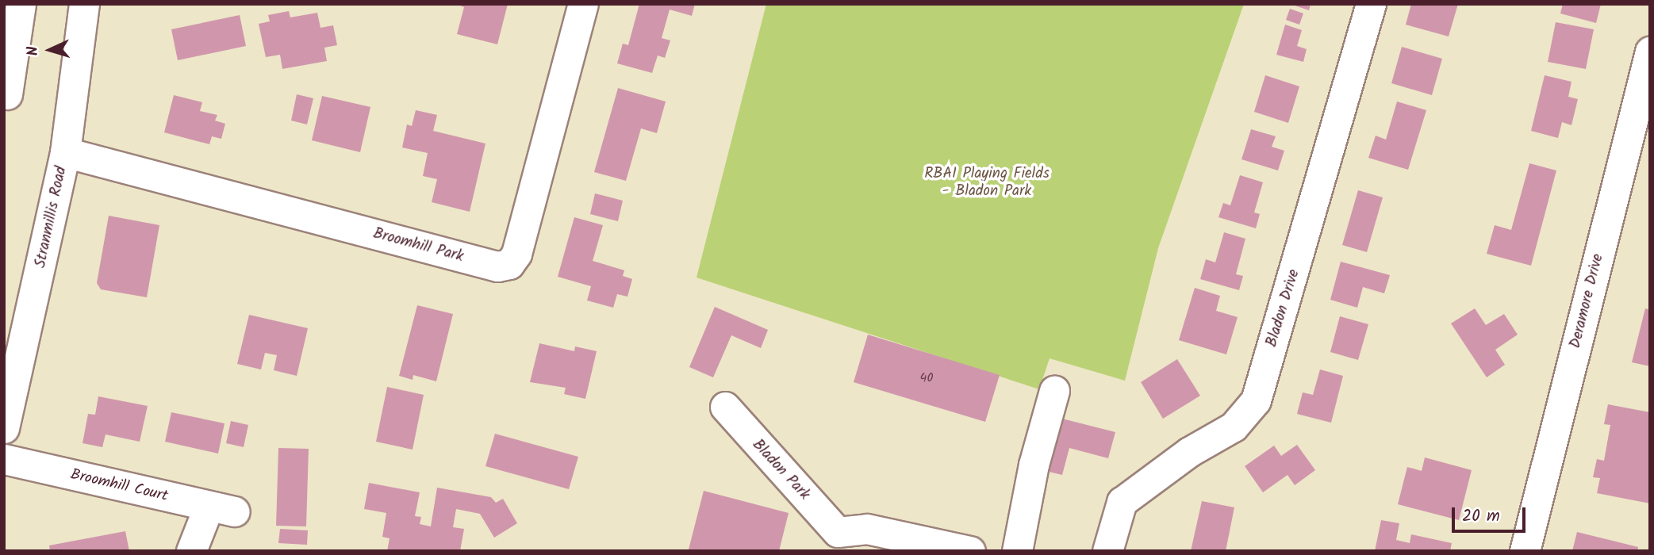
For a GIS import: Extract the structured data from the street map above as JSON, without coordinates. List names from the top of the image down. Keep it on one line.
{"streets":{"street":["Stranmillis Road","Broomhill Park","Deramore Drive","Bladon Drive","Bladon Park","Broomhill Court"]},"crossings":[["Stranmillis Road","Broomhill Park"]],"parks":["RBAI Playing Fields - Bladon Park"],"house_numbers":["40"],"scale_bar":"20 m","north":"left"}
